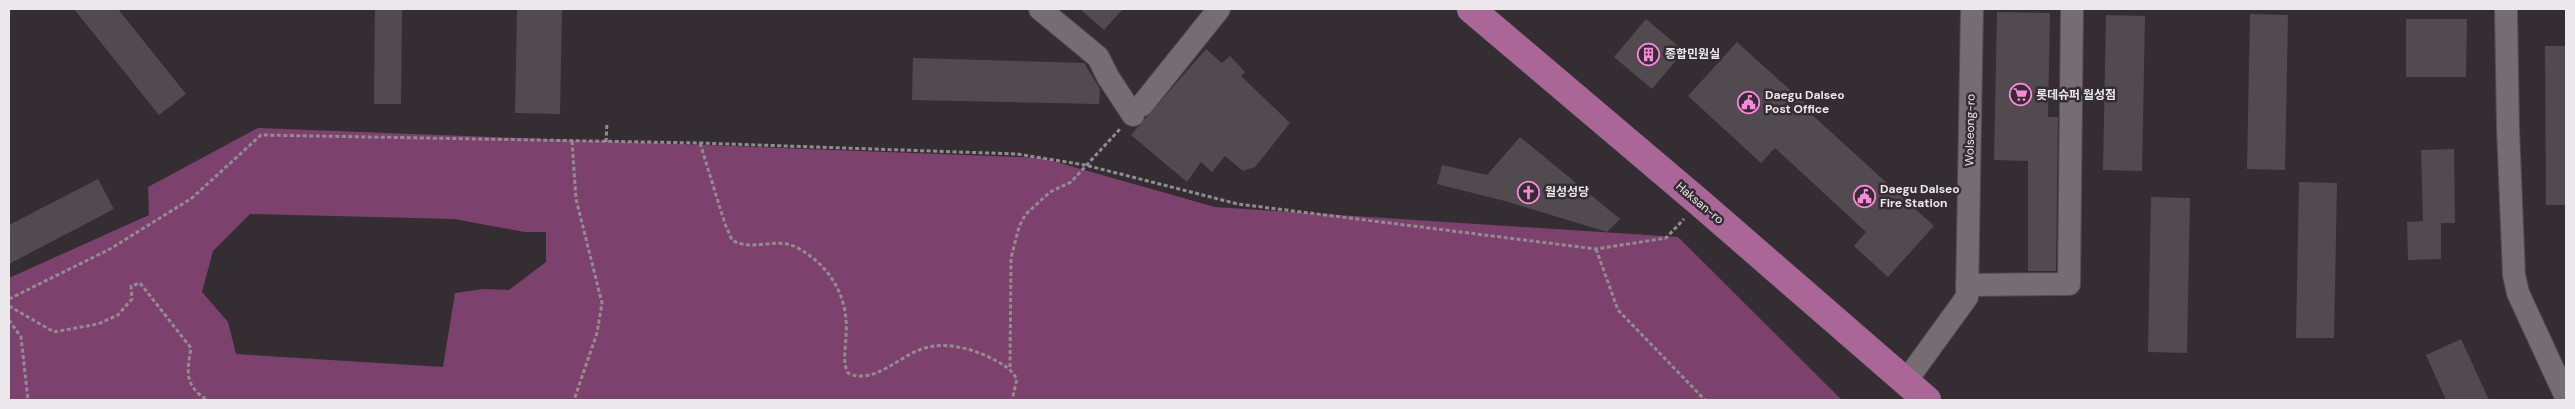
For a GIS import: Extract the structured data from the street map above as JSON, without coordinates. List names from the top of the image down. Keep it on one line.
{"streets":{"main road":["Haksan-ro"],"street":["Wolseong-ro"]},"crossings":[["Wolseong-ro","Haksan-ro"]],"places":{"building":["종합민원실"],"supermarket":["롯데슈퍼 월성점"],"public building":["Daegu Dalseo Post Office","Daegu Dalseo Fire Station"],"church":["월성성당"]}}
